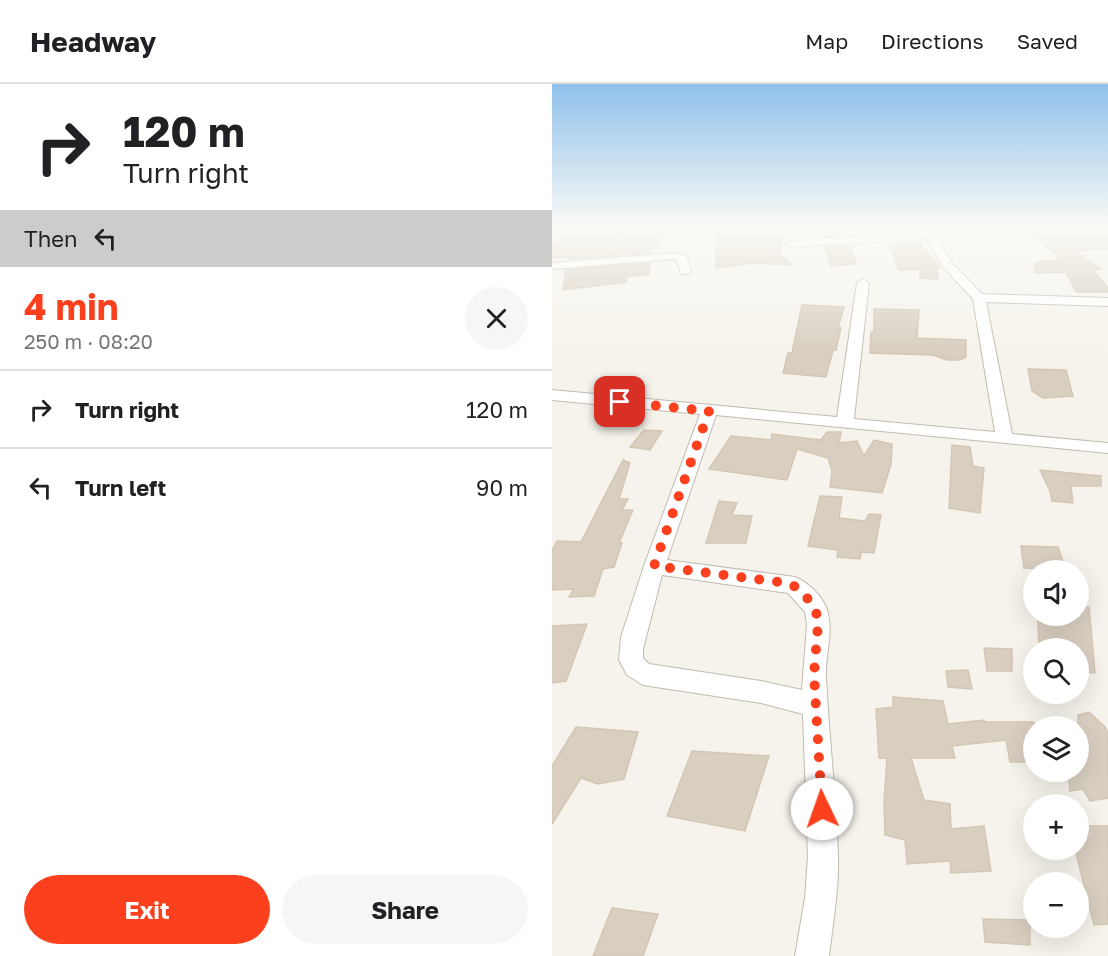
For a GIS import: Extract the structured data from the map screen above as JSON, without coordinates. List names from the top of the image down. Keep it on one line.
{"page":{"header":"Headway","nav":["Map","Directions","Saved"],"turn":["120 m","Turn right"],"then":"Then","heading":["4 min","250 m · 08:20"],"list":[{"name":"Turn right","value":"120 m"},{"name":"Turn left","value":"90 m"}],"map_buttons":["+","−"],"buttons":["Exit","Share"]}}
